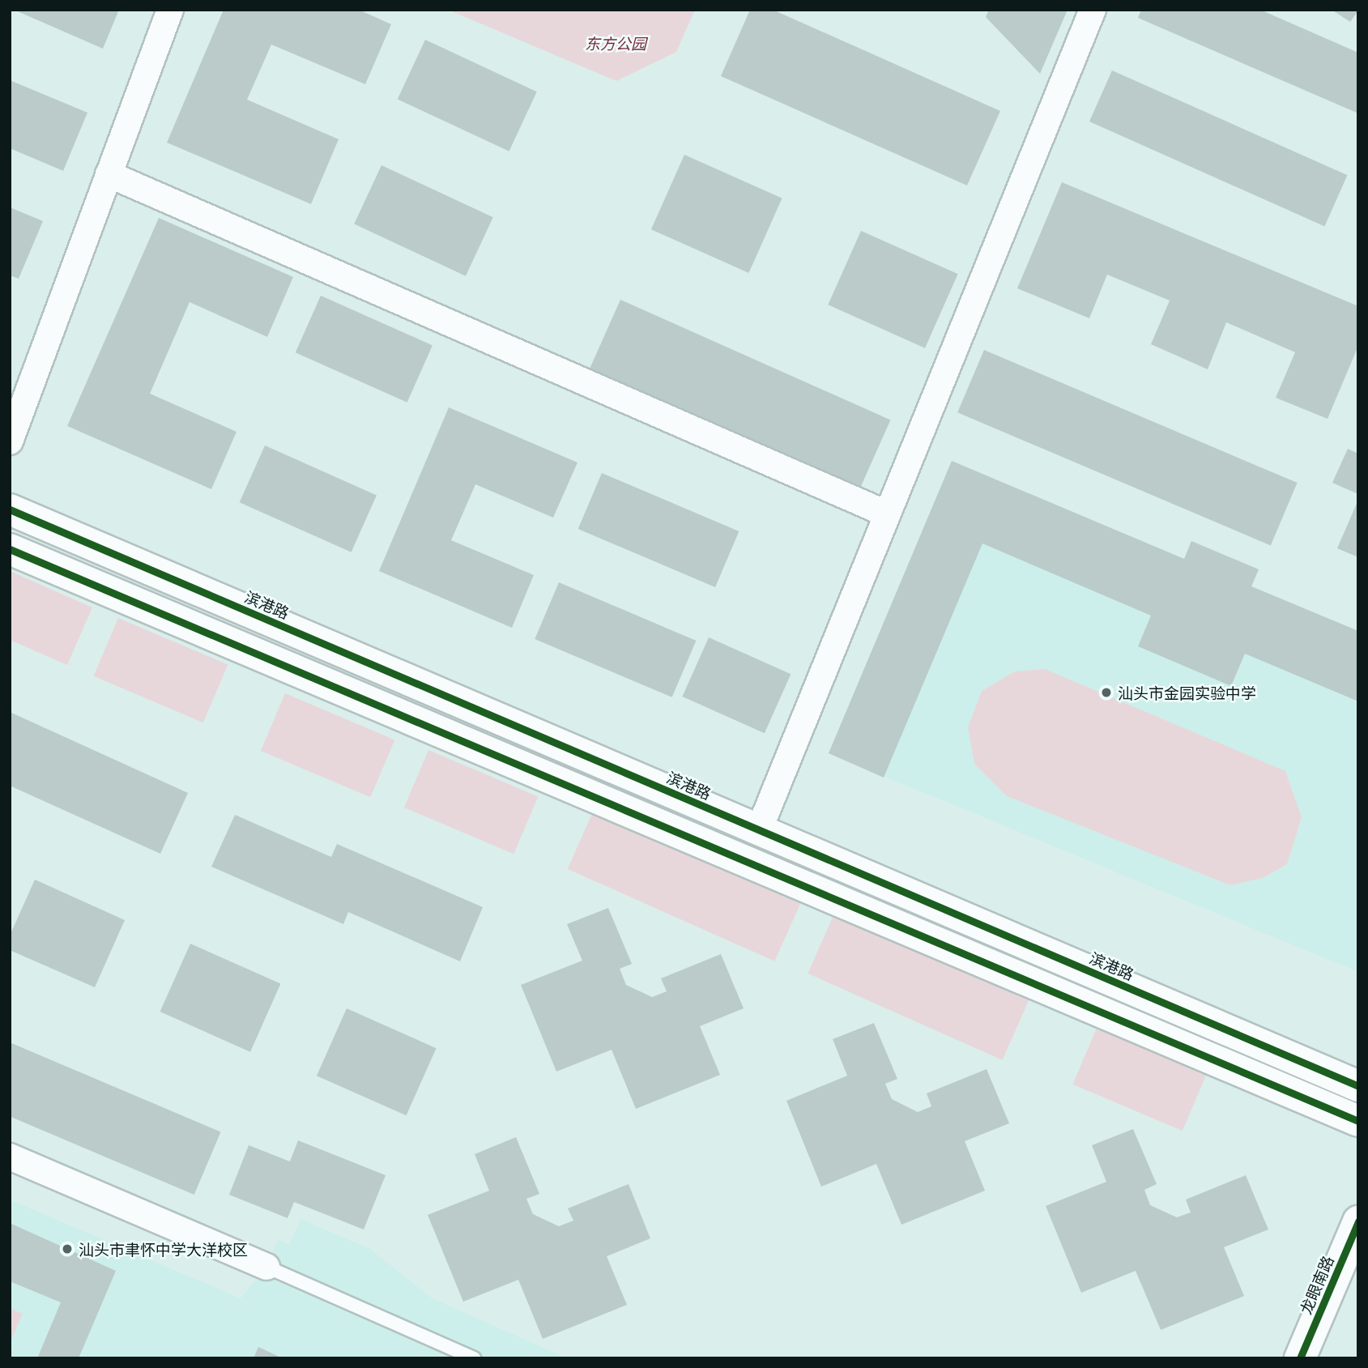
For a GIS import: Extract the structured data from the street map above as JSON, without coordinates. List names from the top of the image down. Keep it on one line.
{"streets":{"street":["滨港路","龙眼南路"]},"parks":["东方公园"],"places":["汕头市金园实验中学","汕头市聿怀中学大洋校区"]}
